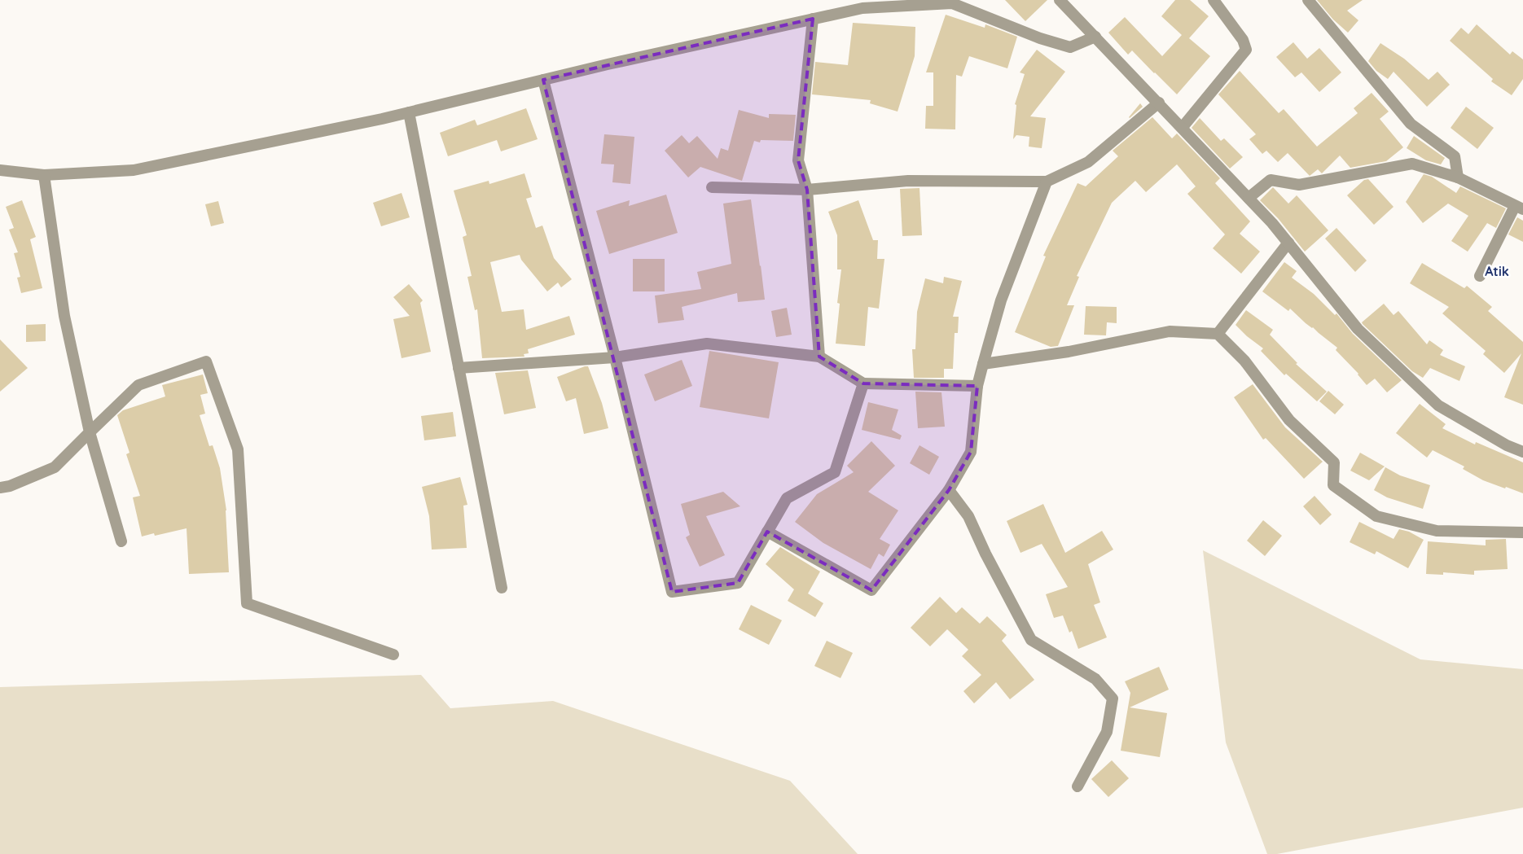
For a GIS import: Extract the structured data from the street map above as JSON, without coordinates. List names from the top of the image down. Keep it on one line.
{"districts":["Atik"]}
